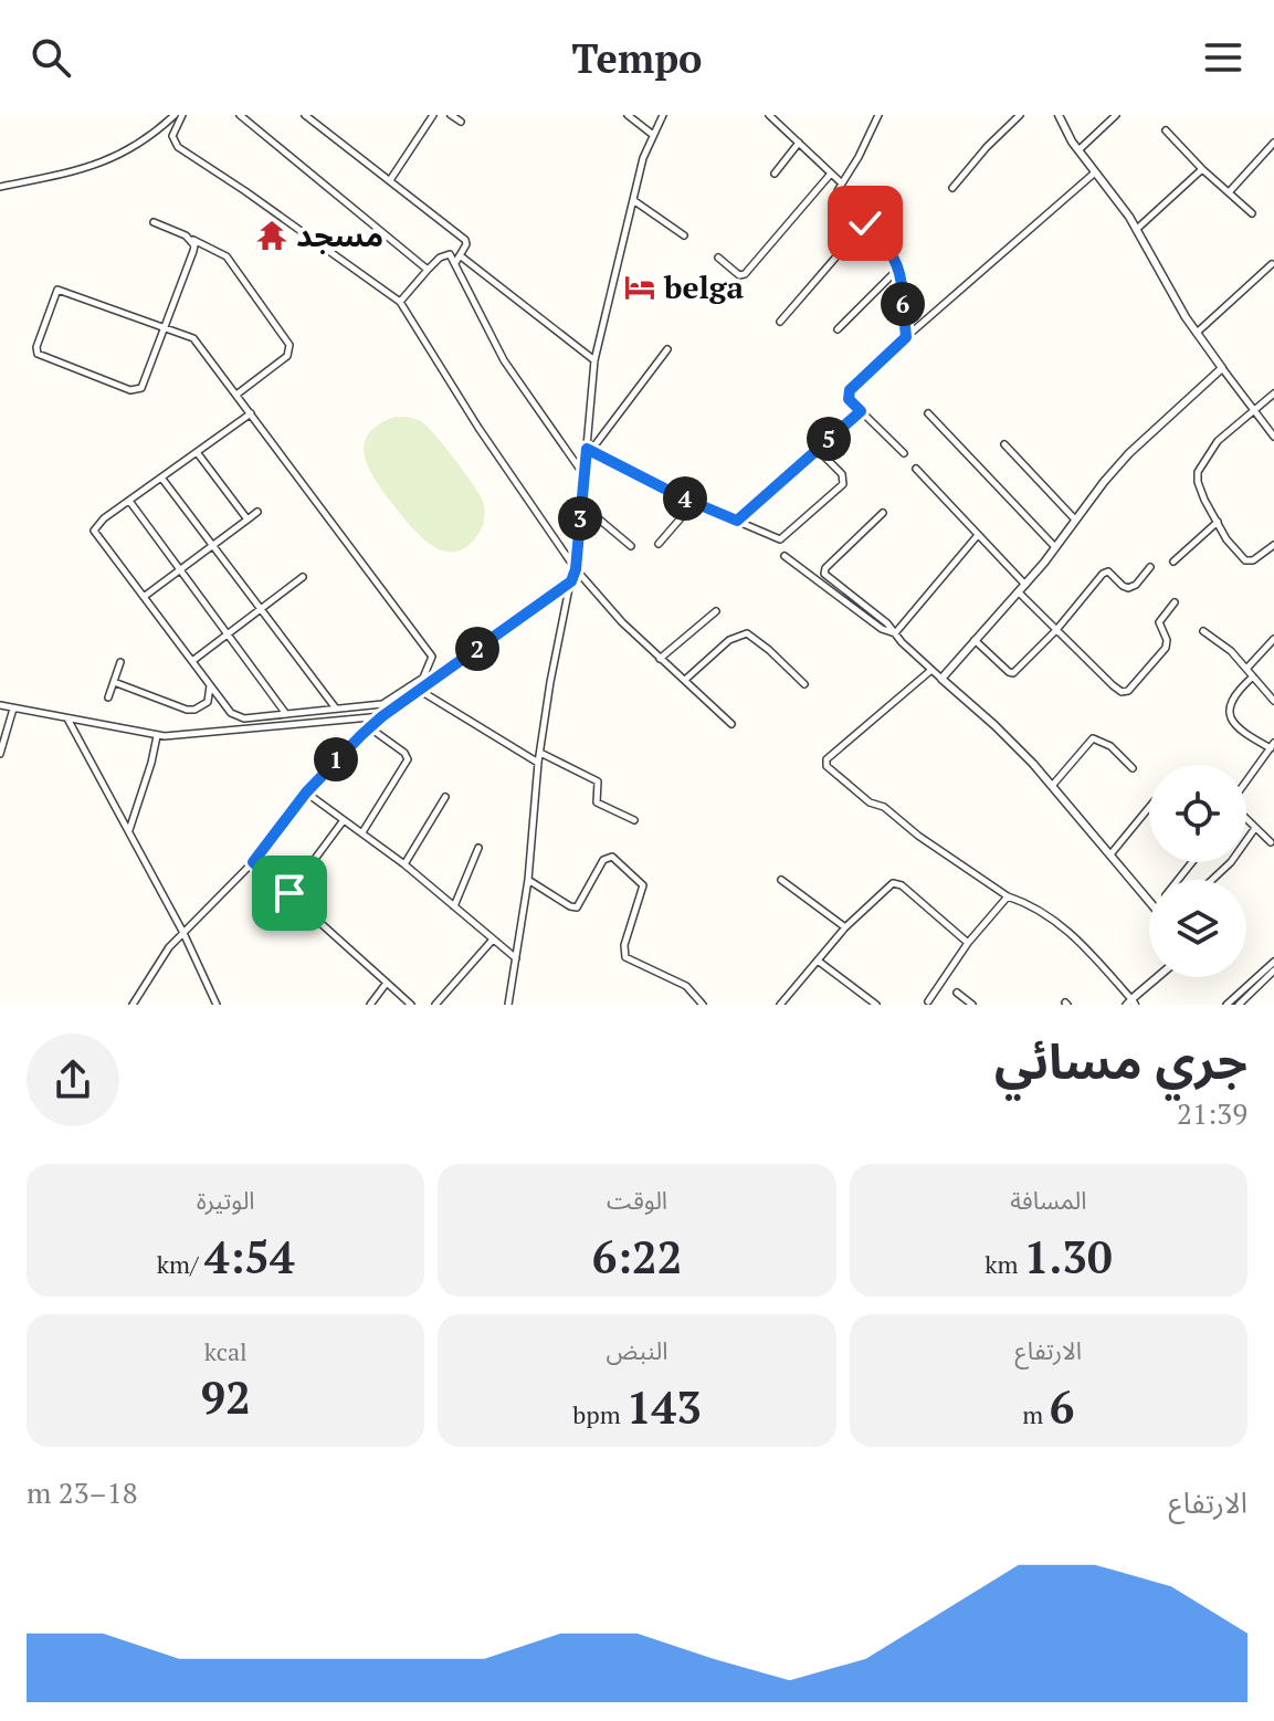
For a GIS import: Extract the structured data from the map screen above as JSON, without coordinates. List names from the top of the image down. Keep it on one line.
{"places":{"temple":["مسجد"],"hotel":["belga"]},"page":{"header":"Tempo","pins":["6","5","4","3","2","1"],"heading":["جري مسائي","21:39"],"stats":[["المسافة","1.30 km"],["الوقت","6:22"],["الوتيرة","4:54 /km"],["الارتفاع","6 m"],["النبض","143 bpm"],["kcal","92"]],"chart":["الارتفاع","18–23 m"]}}
